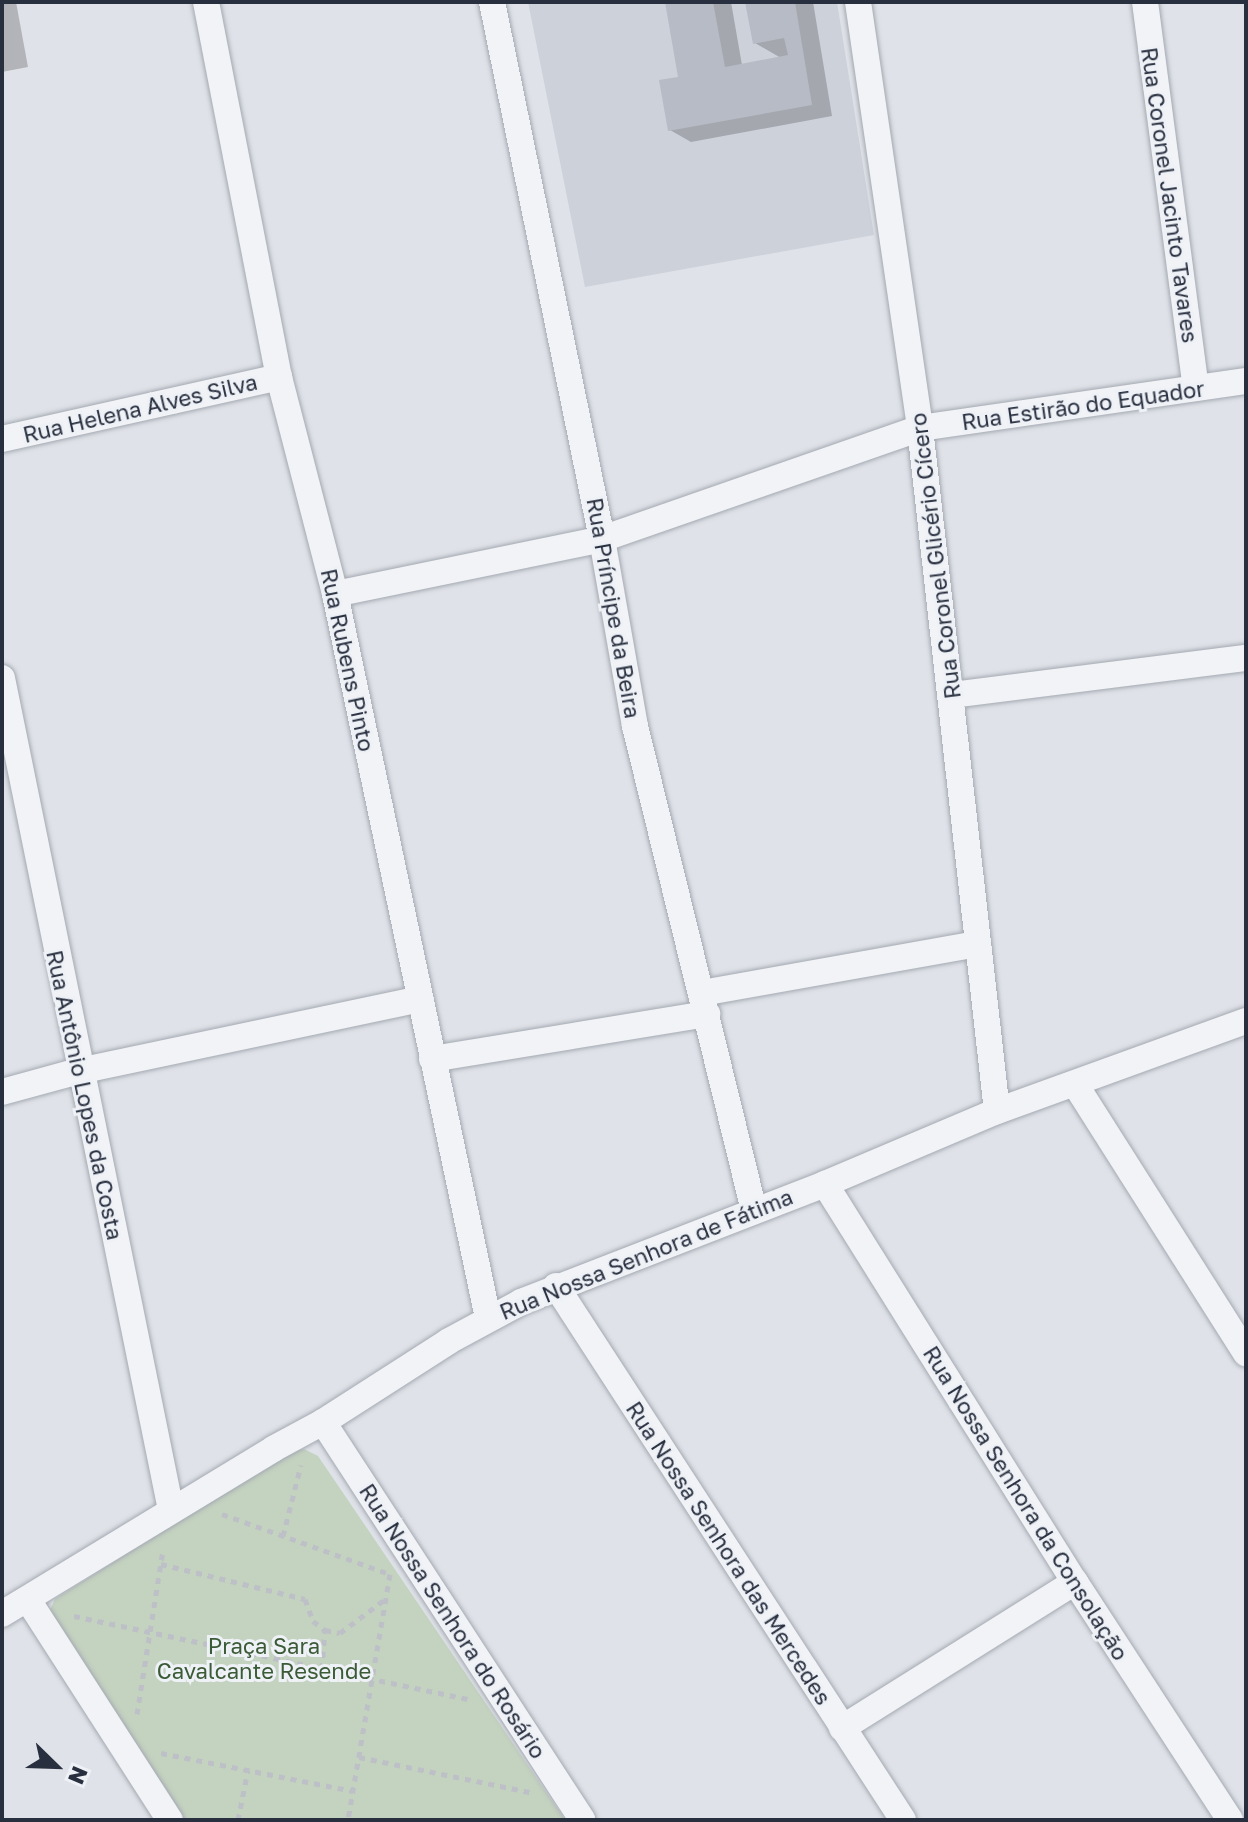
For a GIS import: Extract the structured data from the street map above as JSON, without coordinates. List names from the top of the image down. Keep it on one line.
{"streets":{"street":["Rua Coronel Jacinto Tavares","Rua Estirão do Equador","Rua Helena Alves Silva","Rua Coronel Glicério Cícero","Rua Príncipe da Beira","Rua Rubens Pinto","Rua Antônio Lopes da Costa","Rua Nossa Senhora de Fátima","Rua Nossa Senhora da Consolação","Rua Nossa Senhora das Mercedes","Rua Nossa Senhora do Rosário"]},"crossings":[["Rua Coronel Jacinto Tavares","Rua Estirão do Equador"],["Rua Estirão do Equador","Rua Coronel Glicério Cícero"],["Rua Estirão do Equador","Rua Príncipe da Beira"],["Rua Estirão do Equador","Rua Rubens Pinto"],["Rua Helena Alves Silva","Rua Rubens Pinto"],["Rua Coronel Glicério Cícero","Rua Nossa Senhora de Fátima"],["Rua Príncipe da Beira","Rua Nossa Senhora de Fátima"],["Rua Rubens Pinto","Rua Nossa Senhora de Fátima"],["Rua Antônio Lopes da Costa","Rua Nossa Senhora de Fátima"],["Rua Nossa Senhora de Fátima","Rua Nossa Senhora da Consolação"],["Rua Nossa Senhora de Fátima","Rua Nossa Senhora das Mercedes"],["Rua Nossa Senhora de Fátima","Rua Nossa Senhora do Rosário"]],"parks":["Praça Sara Cavalcante Resende"],"north":"bottom right"}
